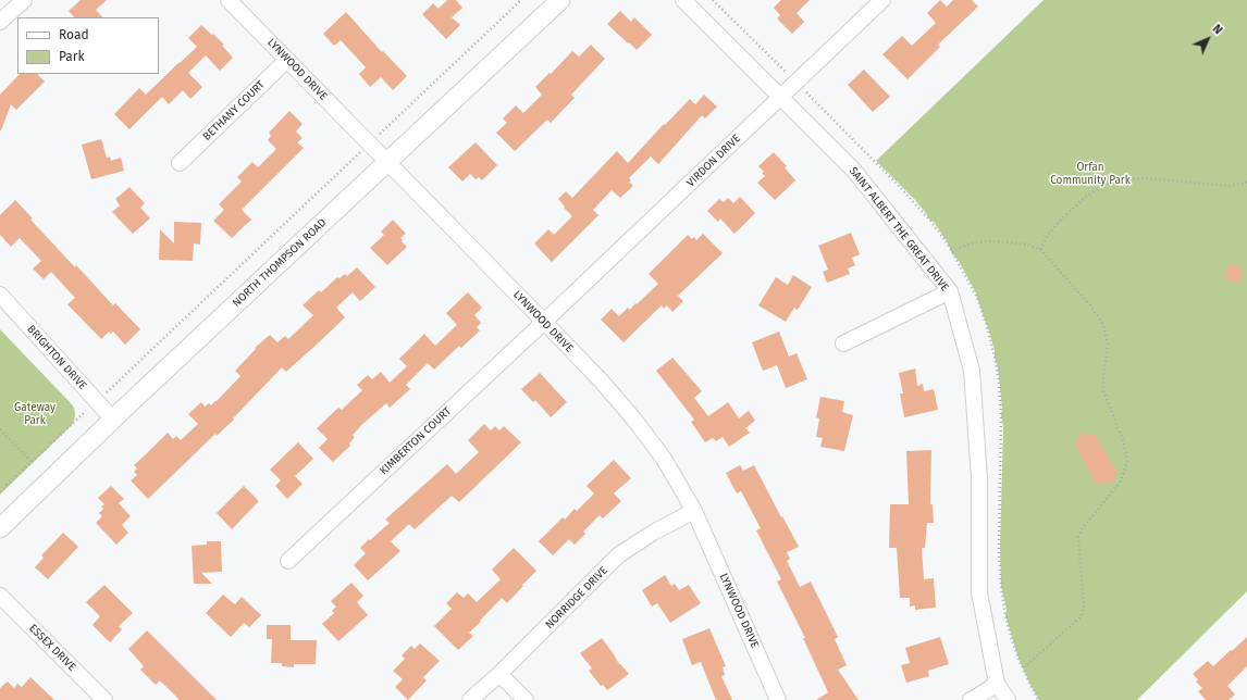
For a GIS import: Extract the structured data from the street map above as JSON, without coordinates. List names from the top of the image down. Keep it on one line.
{"streets":{"street":["LYNWOOD DRIVE","BETHANY COURT","VIRDON DRIVE","SAINT ALBERT THE GREAT DRIVE","NORTH THOMPSON ROAD","BRIGHTON DRIVE","KIMBERTON COURT","NORRIDGE DRIVE","ESSEX DRIVE"]},"crossings":[["LYNWOOD DRIVE","BETHANY COURT"],["LYNWOOD DRIVE","VIRDON DRIVE"],["LYNWOOD DRIVE","NORTH THOMPSON ROAD"],["LYNWOOD DRIVE","KIMBERTON COURT"],["LYNWOOD DRIVE","NORRIDGE DRIVE"],["VIRDON DRIVE","SAINT ALBERT THE GREAT DRIVE"],["VIRDON DRIVE","KIMBERTON COURT"],["NORTH THOMPSON ROAD","BRIGHTON DRIVE"]],"parks":["Orfan Community Park","Gateway Park"],"legend":["Road","Park"],"north":"top right"}
